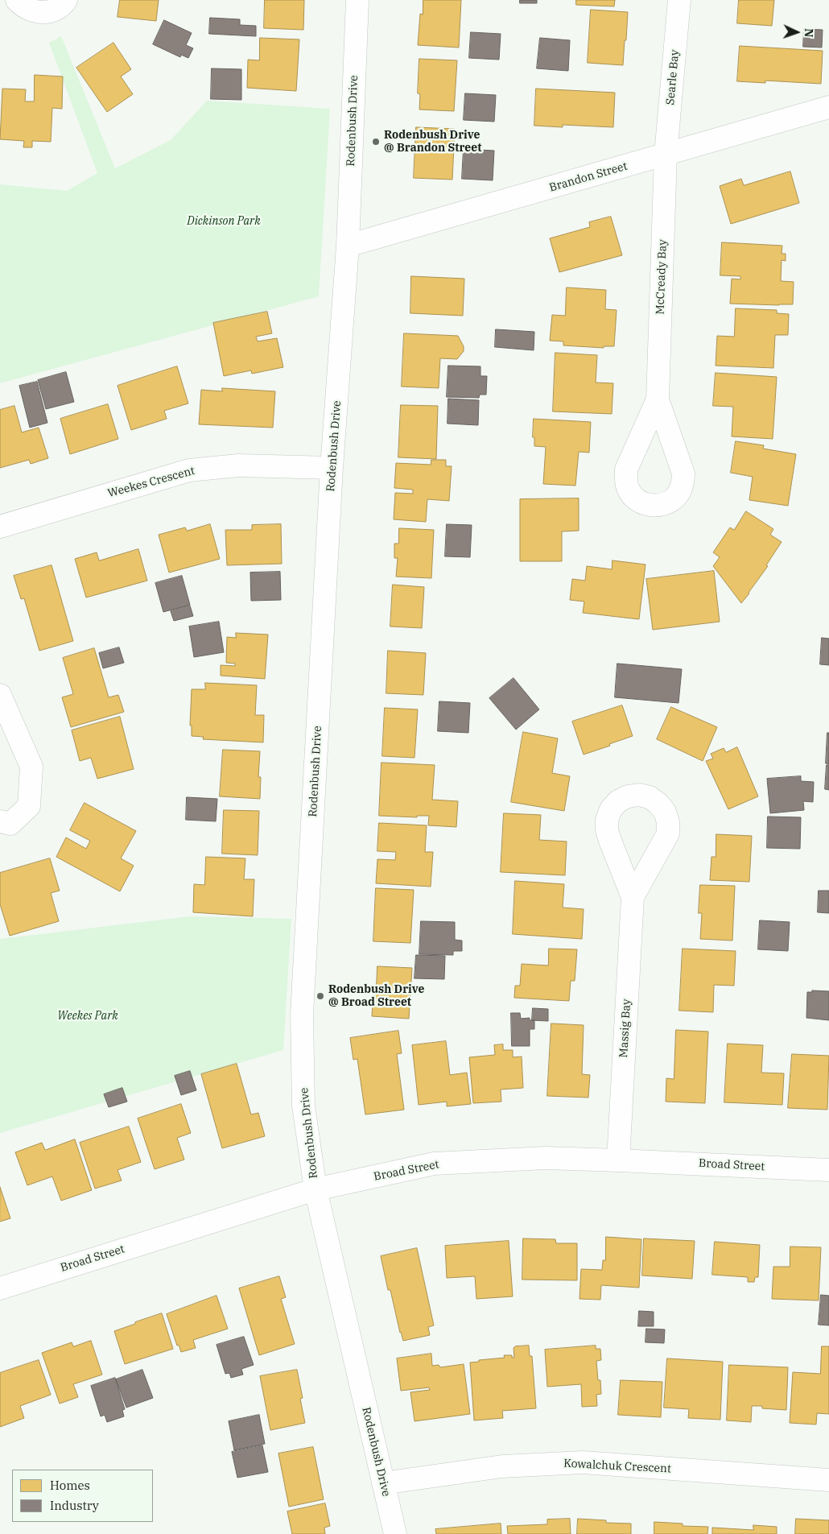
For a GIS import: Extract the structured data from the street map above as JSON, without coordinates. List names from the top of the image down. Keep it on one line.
{"streets":{"street":["Searle Bay","Rodenbush Drive","Brandon Street","McCready Bay","Weekes Crescent","Massig Bay","Broad Street","Kowalchuk Crescent"]},"crossings":[["Searle Bay","Brandon Street"],["Searle Bay","McCready Bay"],["Rodenbush Drive","Brandon Street"],["Rodenbush Drive","Weekes Crescent"],["Rodenbush Drive","Broad Street"],["Rodenbush Drive","Kowalchuk Crescent"],["Brandon Street","McCready Bay"],["Massig Bay","Broad Street"]],"parks":["Dickinson Park","Weekes Park"],"places":["Rodenbush Drive @ Brandon Street","Rodenbush Drive @ Broad Street"],"legend":["Homes","Industry"],"north":"right"}
